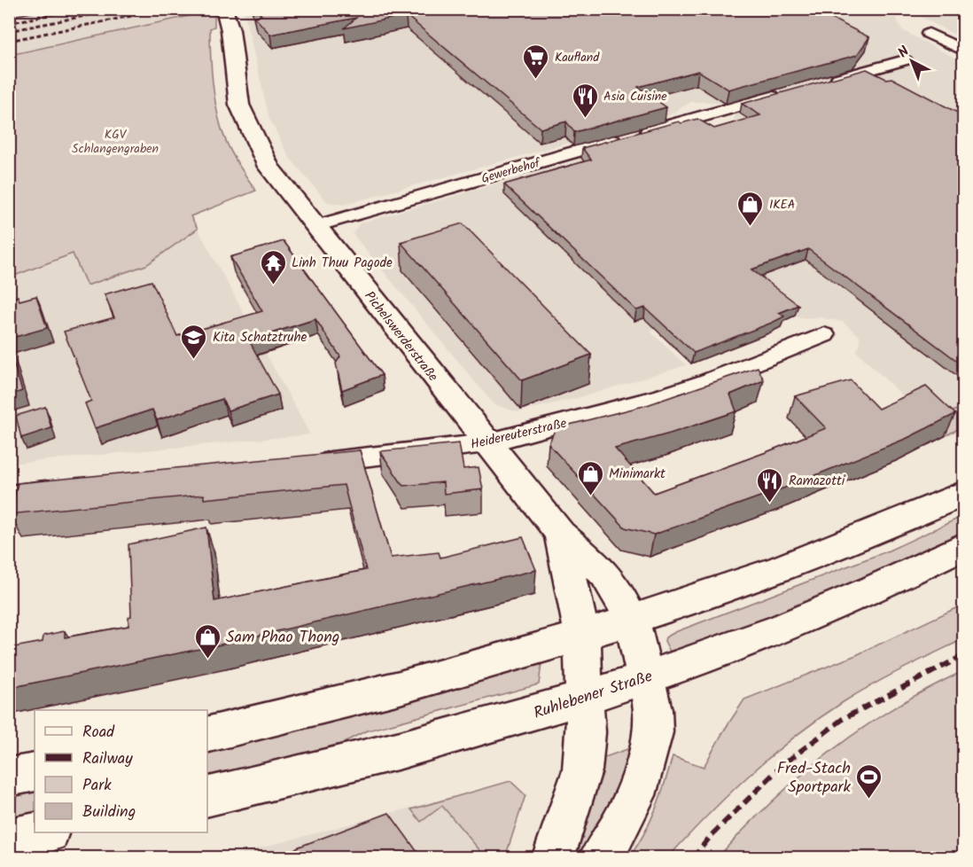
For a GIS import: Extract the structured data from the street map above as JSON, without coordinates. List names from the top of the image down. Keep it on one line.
{"streets":{"street":["Gewerbehof","Pichelswerderstraße","Heidereuterstraße","Ruhlebener Straße"]},"crossings":[["Gewerbehof","Pichelswerderstraße"],["Pichelswerderstraße","Heidereuterstraße"],["Pichelswerderstraße","Ruhlebener Straße"]],"parks":["KGV Schlangengraben"],"places":{"supermarket":["Kaufland"],"restaurant":["Asia Cuisine","Ramazotti"],"shop":["IKEA","Minimarkt","Sam Phao Thong"],"temple":["Linh Thuu Pagode"],"school or university":["Kita Schatztruhe"],"sports":["Fred-Stach Sportpark"]},"legend":["Road","Railway","Park","Building"],"north":"top left"}
